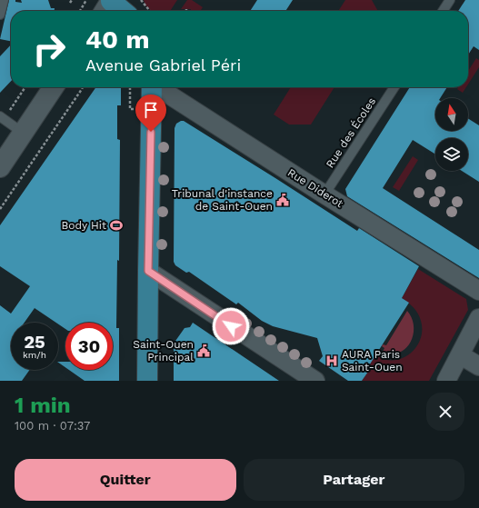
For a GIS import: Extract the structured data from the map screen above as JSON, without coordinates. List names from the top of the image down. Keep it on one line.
{"streets":{"street":["Rue Diderot"],"lane":["Rue des Écoles"]},"crossings":[["Rue des Écoles","Rue Diderot"]],"places":{"public building":["Tribunal d'instance de Saint-Ouen","Saint-Ouen Principal"],"sports":["Body Hit"],"hospital":["AURA Paris Saint-Ouen"]},"north":"top","page":{"turn":["40 m","Avenue Gabriel Péri"],"speed":"25 km/h","limit":"30","heading":["1 min","100 m · 07:37"],"buttons":["Quitter","Partager"]}}
